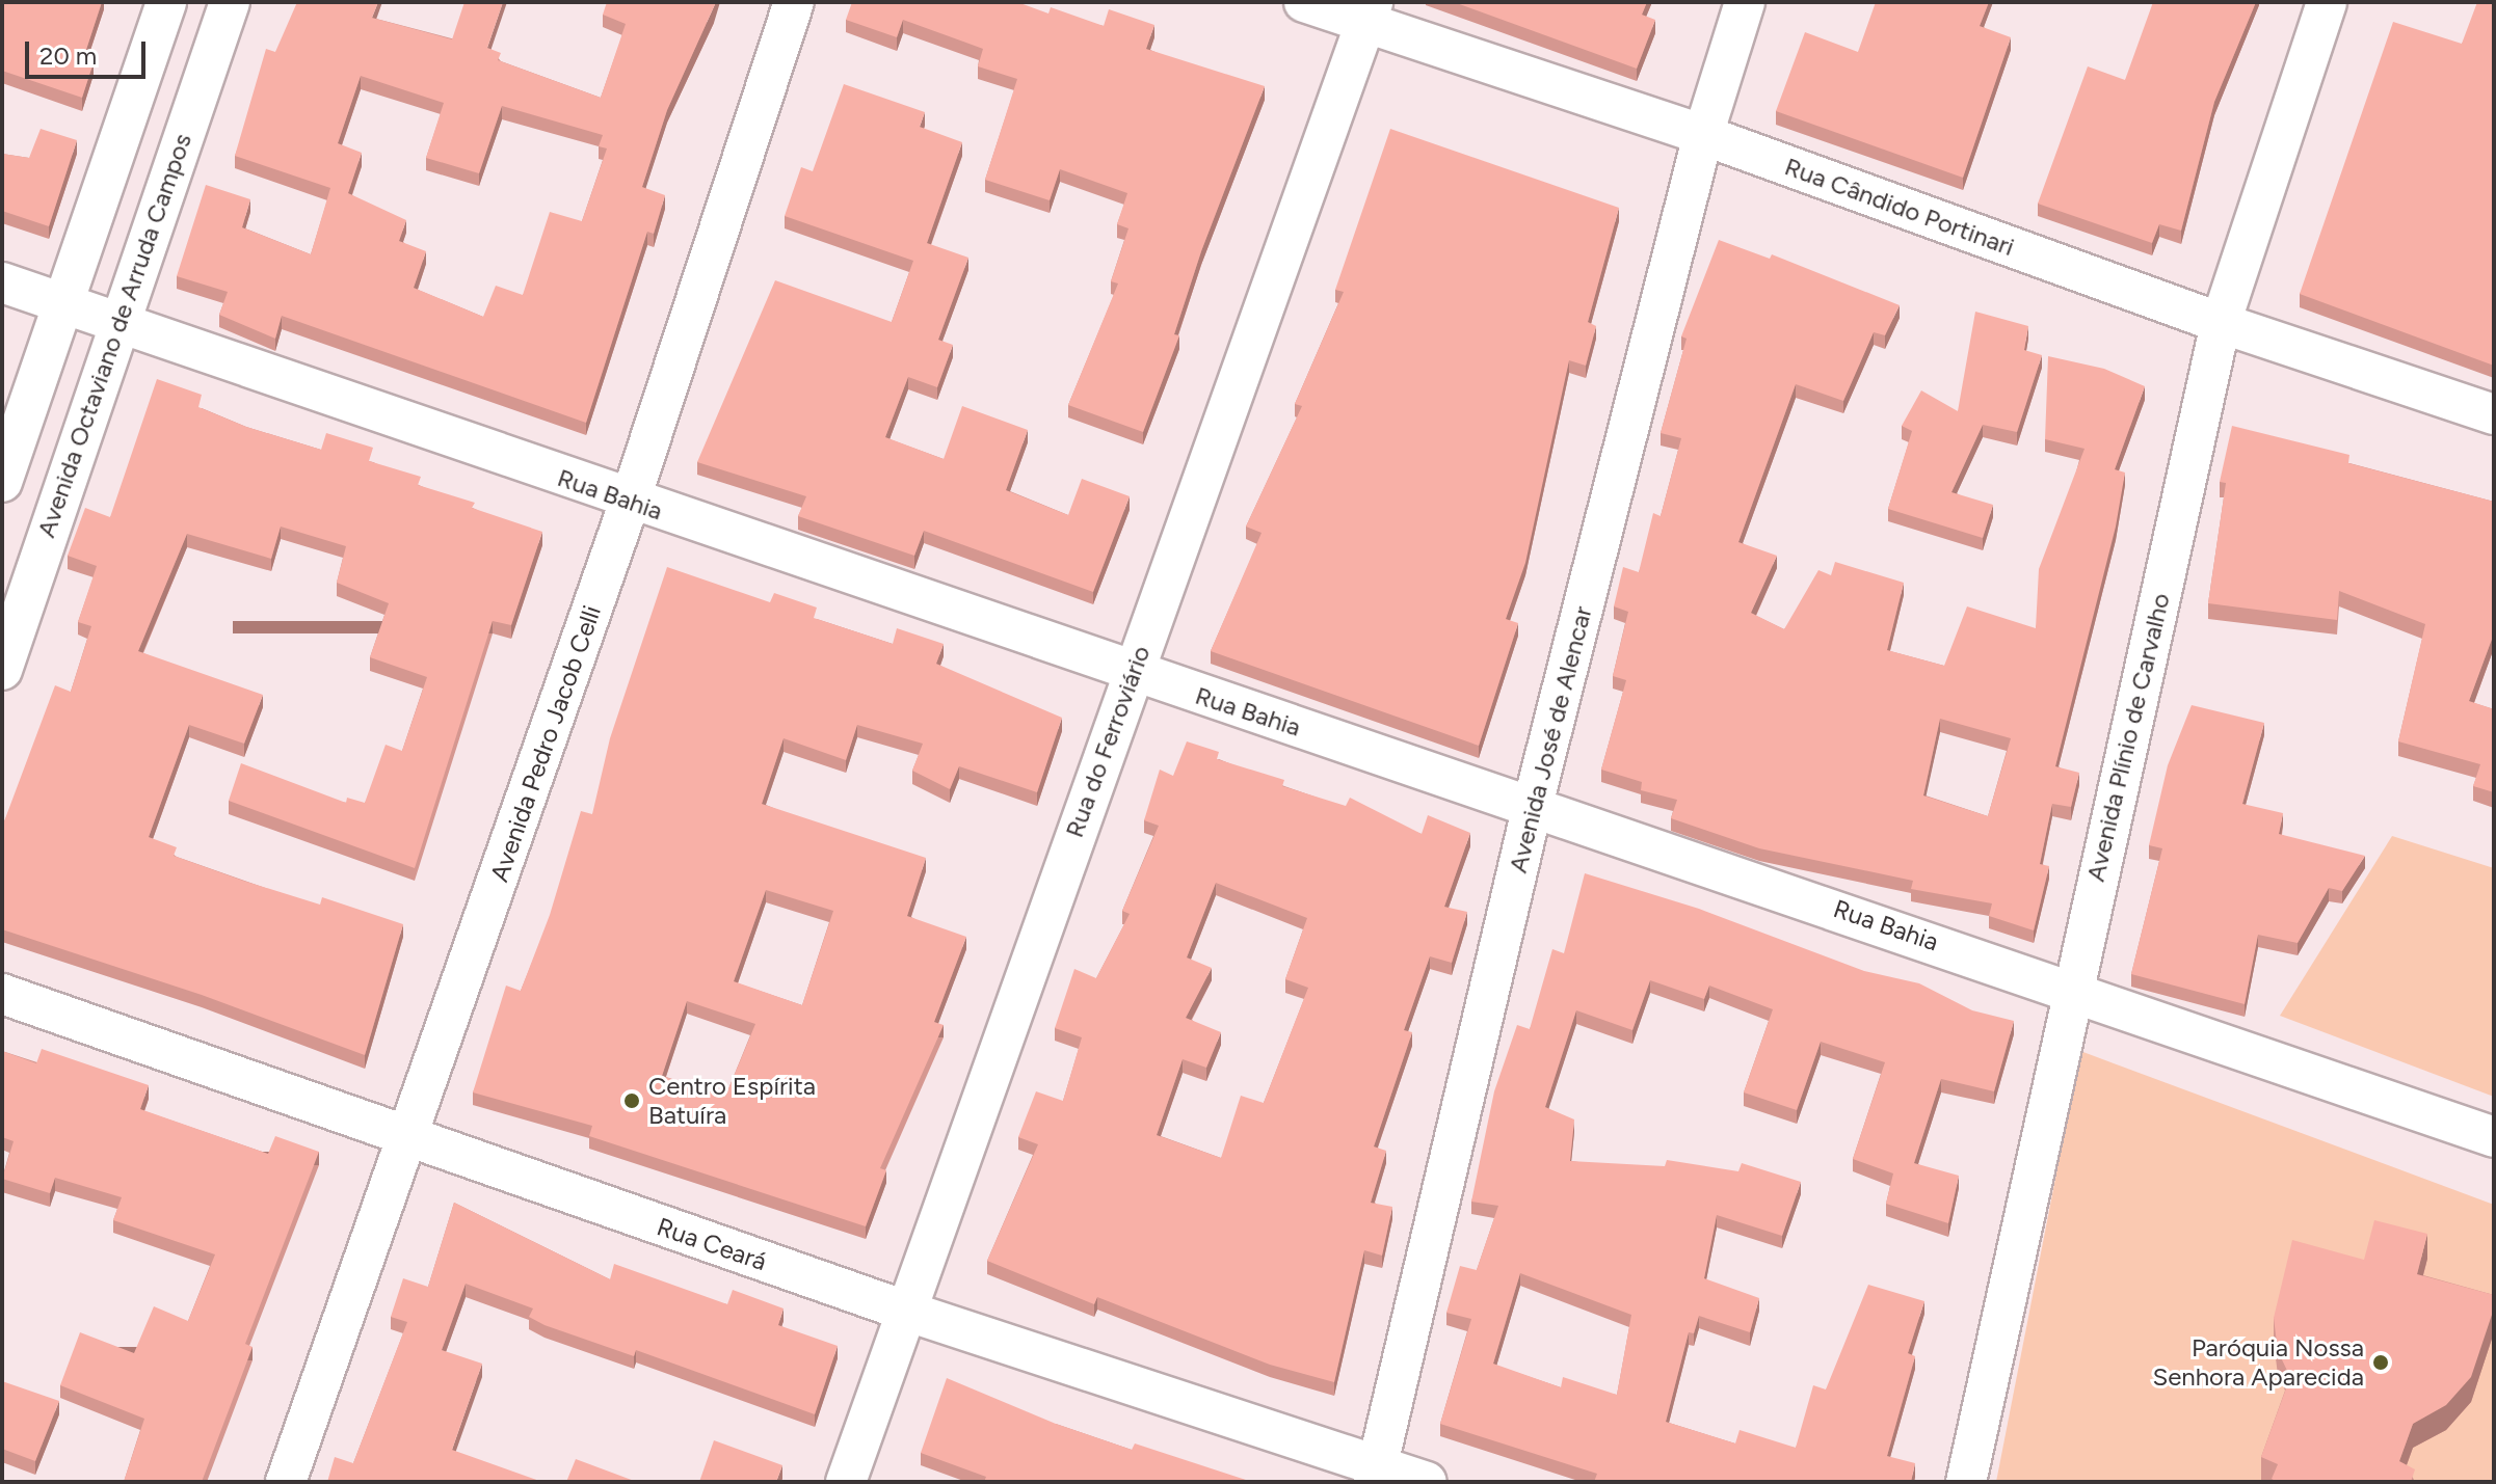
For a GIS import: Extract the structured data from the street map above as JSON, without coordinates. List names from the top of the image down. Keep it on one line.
{"streets":{"street":["Rua Cândido Portinari","Avenida Octaviano de Arruda Campos","Rua Bahia","Avenida Plínio de Carvalho","Avenida José de Alencar","Rua do Ferroviário","Avenida Pedro Jacob Celli","Rua Ceará"]},"crossings":[["Rua Cândido Portinari","Avenida Plínio de Carvalho"],["Rua Cândido Portinari","Avenida José de Alencar"],["Rua Cândido Portinari","Rua do Ferroviário"],["Avenida Octaviano de Arruda Campos","Rua Bahia"],["Rua Bahia","Avenida Plínio de Carvalho"],["Rua Bahia","Avenida José de Alencar"],["Rua Bahia","Rua do Ferroviário"],["Rua Bahia","Avenida Pedro Jacob Celli"],["Avenida José de Alencar","Rua Ceará"],["Rua do Ferroviário","Rua Ceará"],["Avenida Pedro Jacob Celli","Rua Ceará"]],"places":["Centro Espírita Batuíra","Paróquia Nossa Senhora Aparecida"],"scale_bar":"20 m"}
